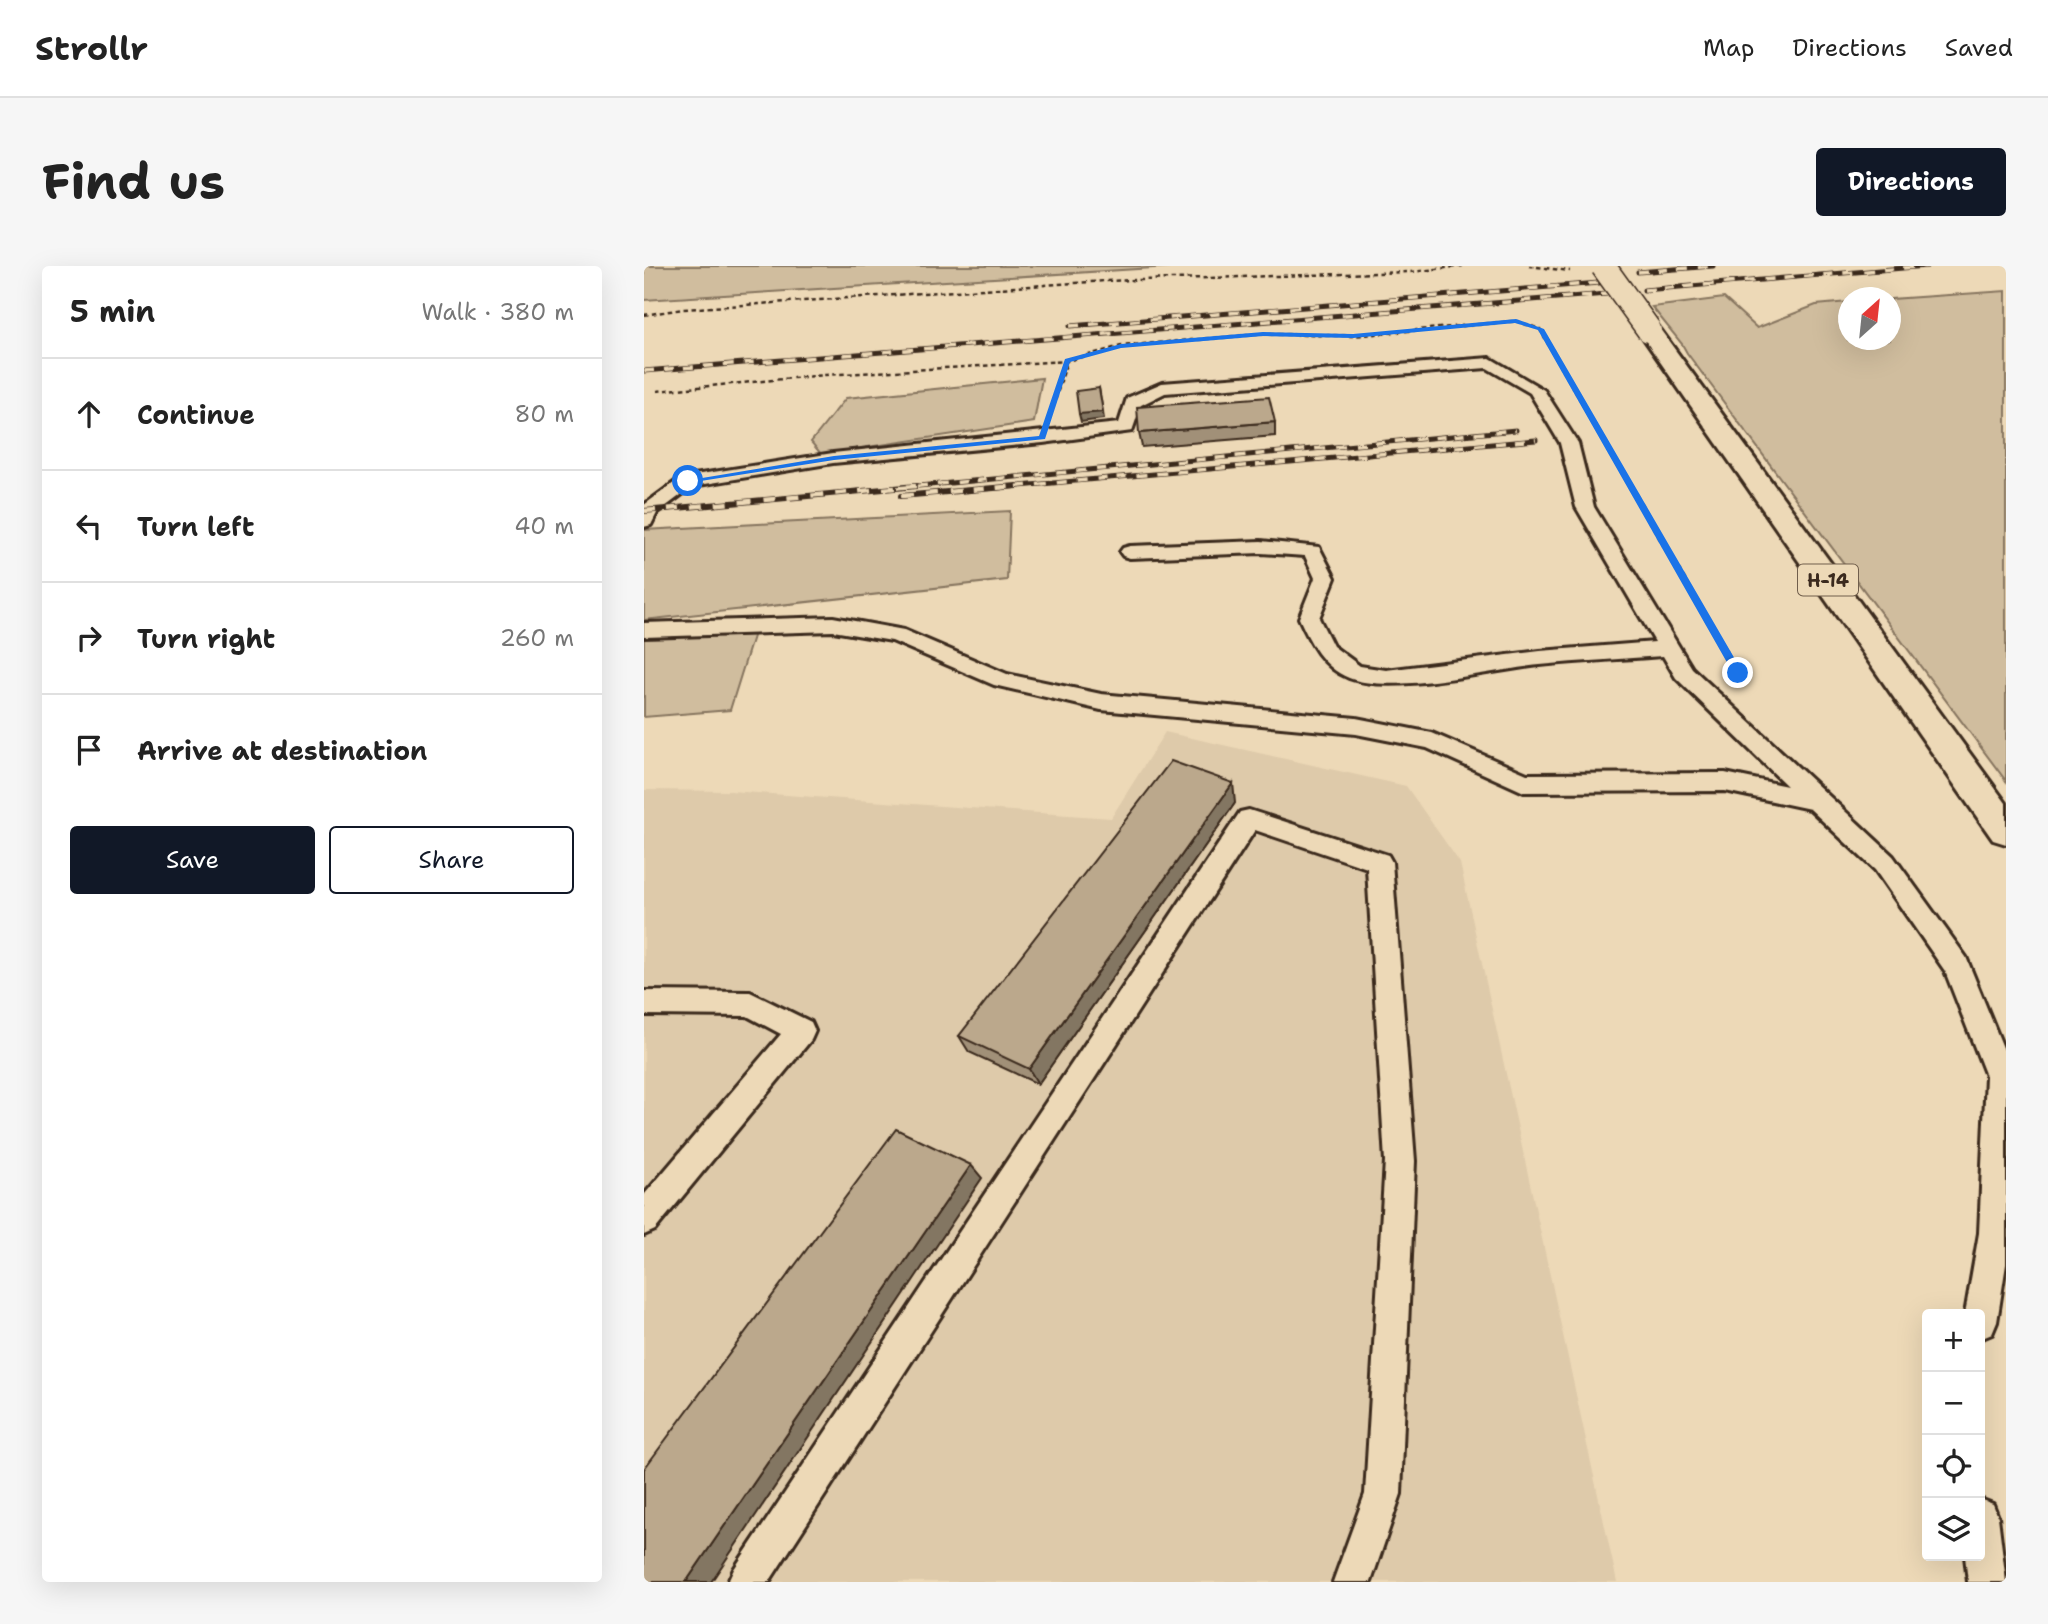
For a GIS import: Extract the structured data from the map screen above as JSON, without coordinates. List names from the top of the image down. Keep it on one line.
{"streets":{"main road":["Н-14"]},"north":"top right","page":{"header":"Strollr","nav":["Map","Directions","Saved"],"buttons":["Directions",["Save","Share"]],"title":"Find us","heading":["5 min","Walk · 380 m"],"list":[["Continue","80 m"],["Turn left","40 m"],["Turn right","260 m"],"Arrive at destination"],"map_buttons":["+","−"]}}
